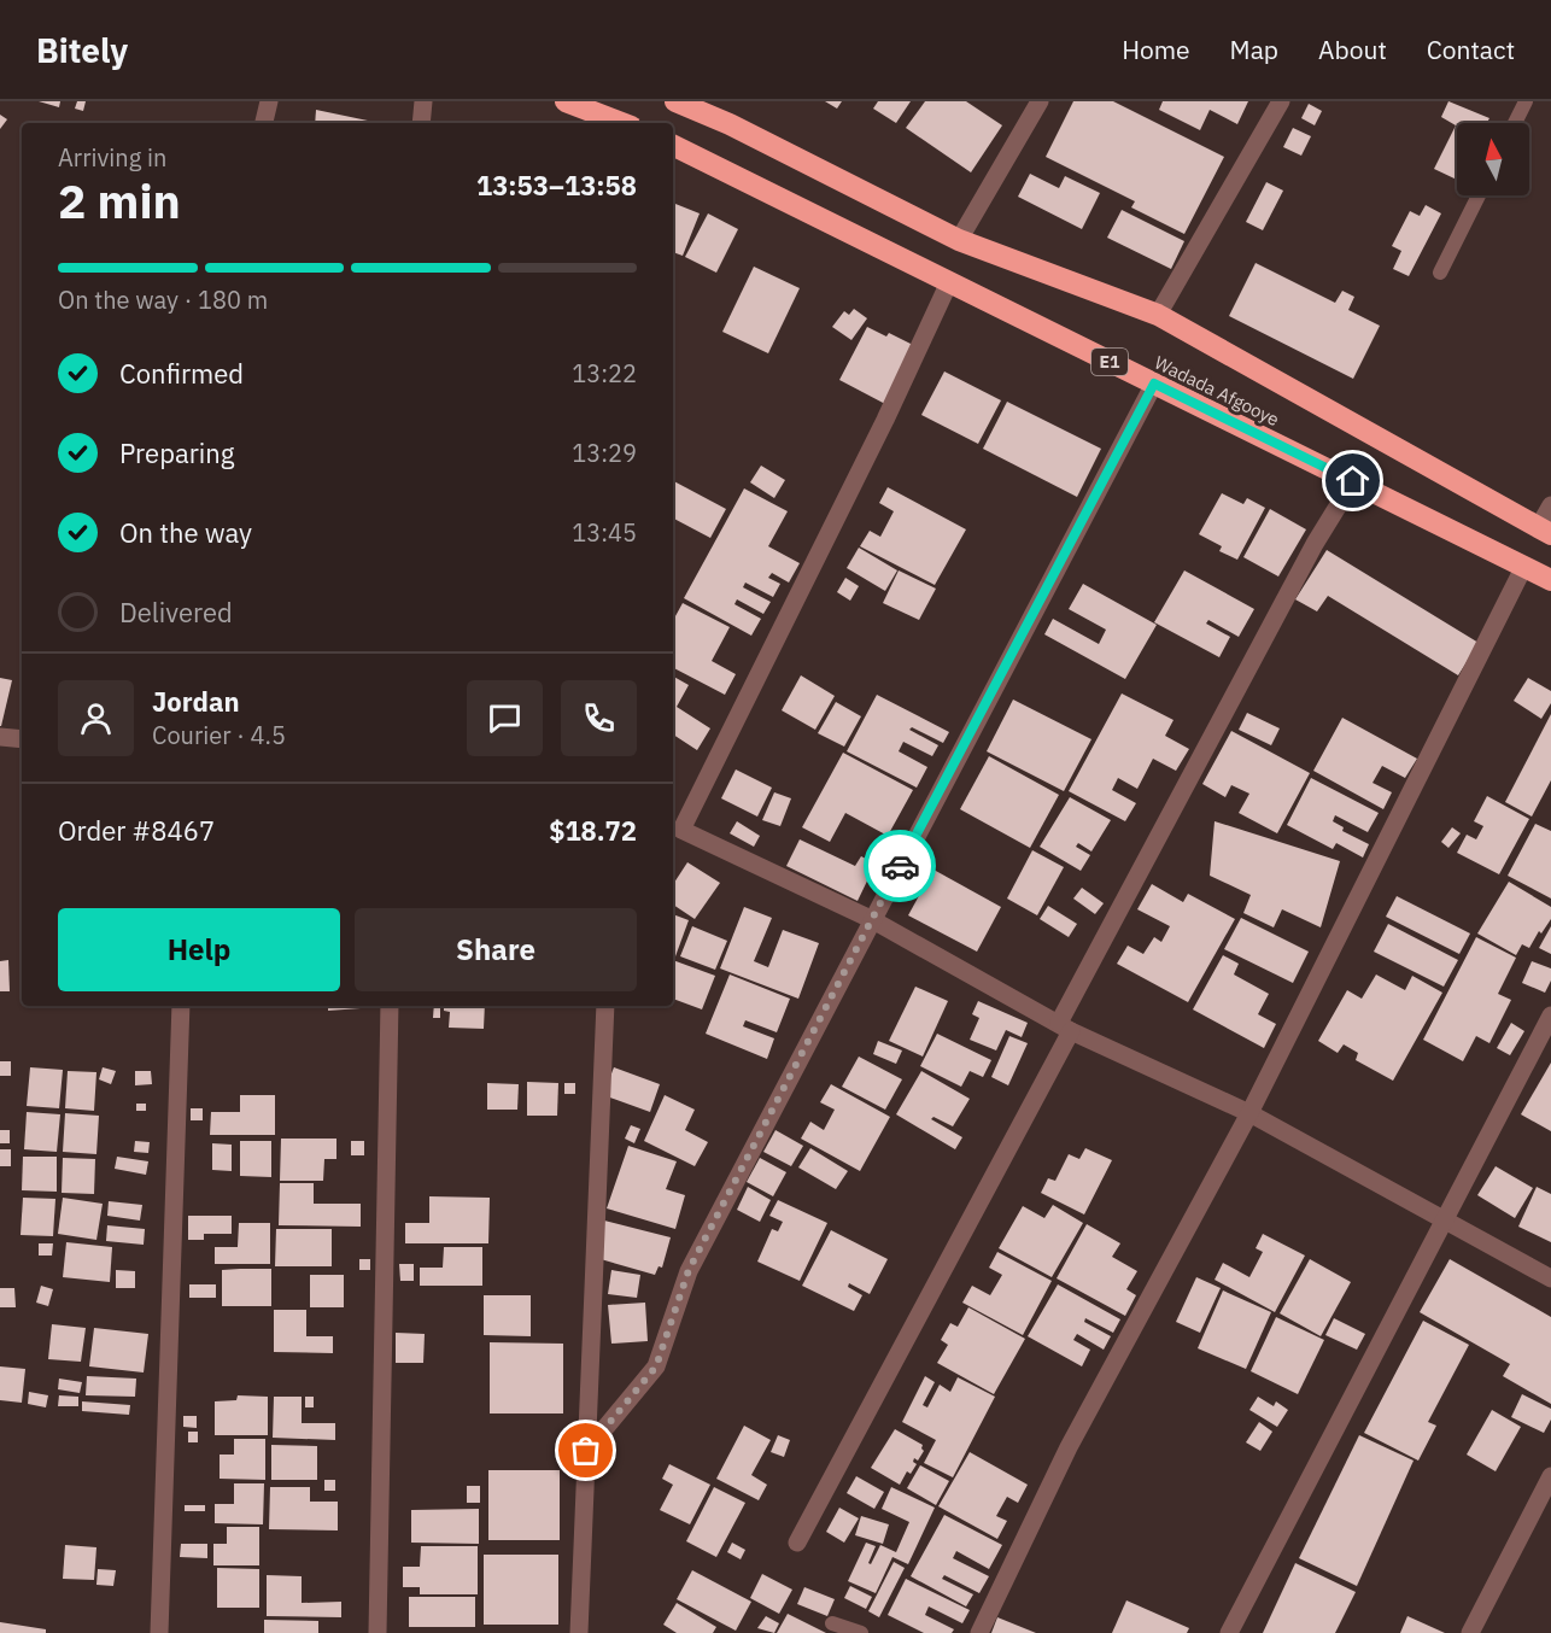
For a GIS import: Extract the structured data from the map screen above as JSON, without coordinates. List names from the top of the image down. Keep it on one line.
{"streets":{"highway":["E1","Wadada Afgooye"]},"north":"top","page":{"header":"Bitely","nav":["Home","Map","About","Contact"],"heading":["2 min","Arriving in","13:53–13:58"],"panel":["Jordan","Courier · 4.5","Order #8467","$18.72"],"bar":"On the way · 180 m","list":[["Confirmed","13:22"],["Preparing","13:29"],["On the way","13:45"],"Delivered"],"buttons":["Help","Share"]}}
